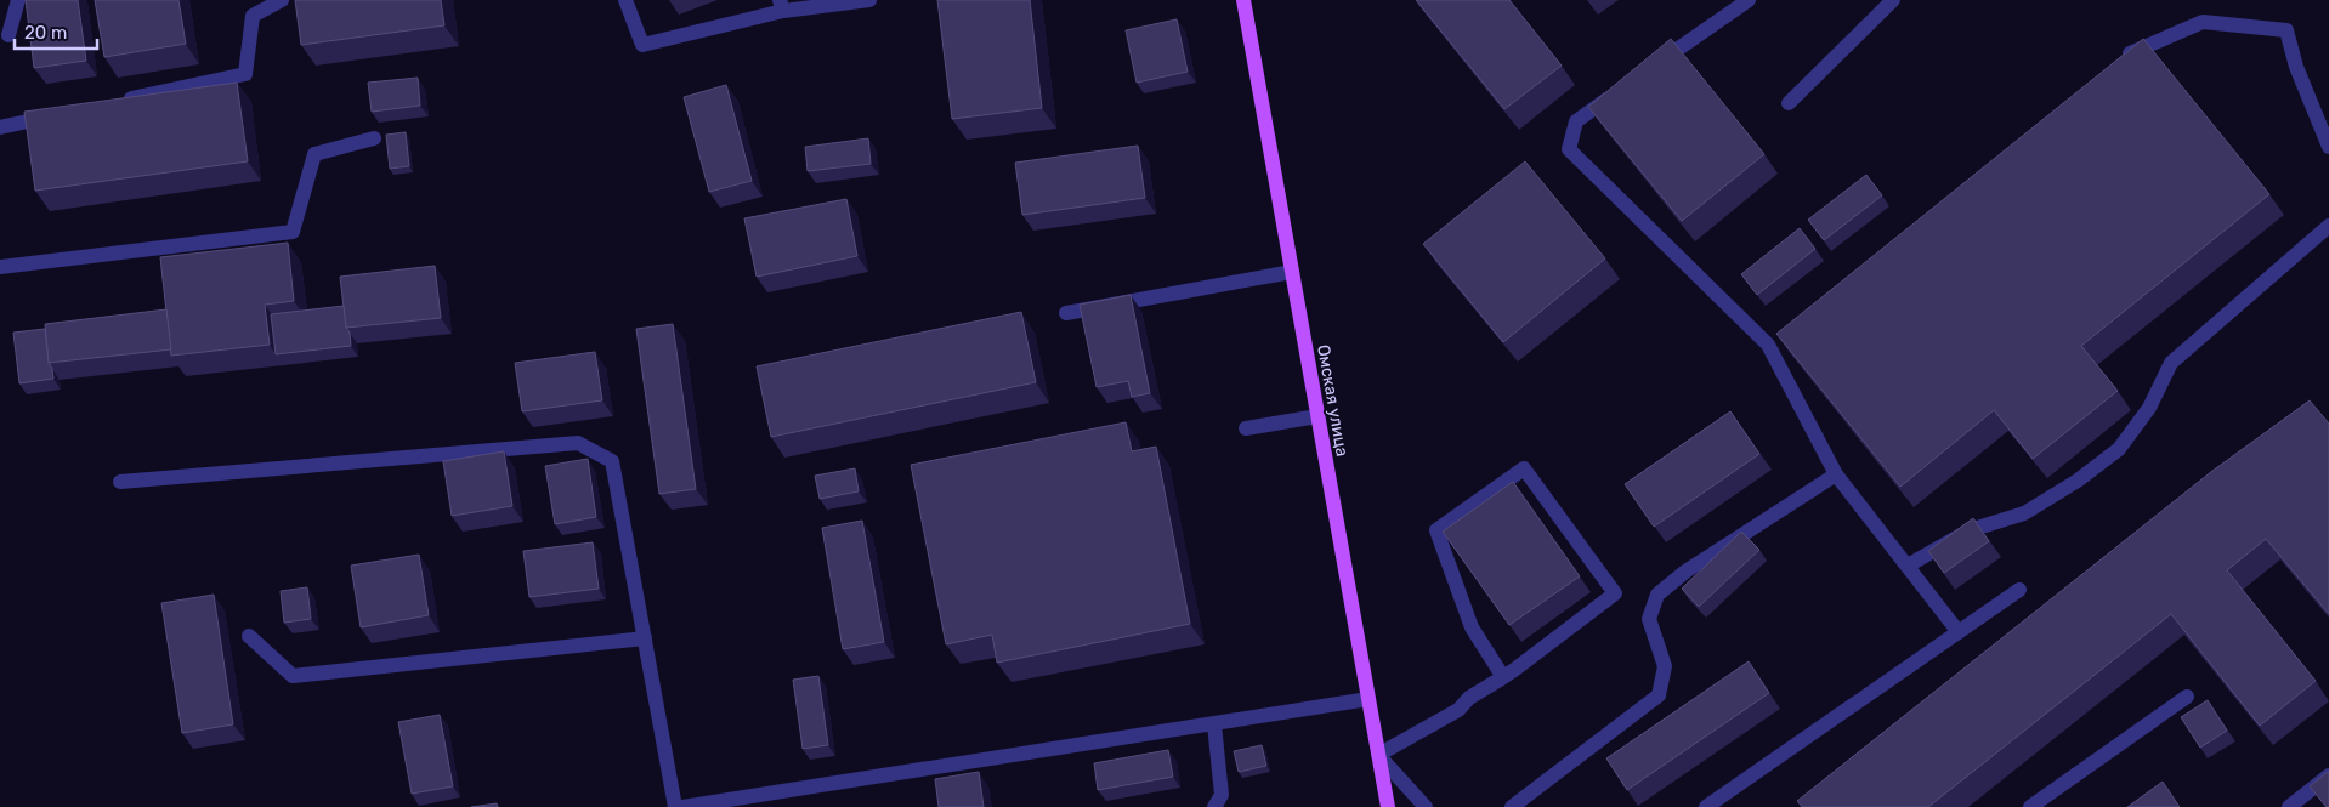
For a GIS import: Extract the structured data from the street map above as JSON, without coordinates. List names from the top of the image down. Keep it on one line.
{"streets":{"main road":["Омская улица"]},"scale_bar":"20 m"}
